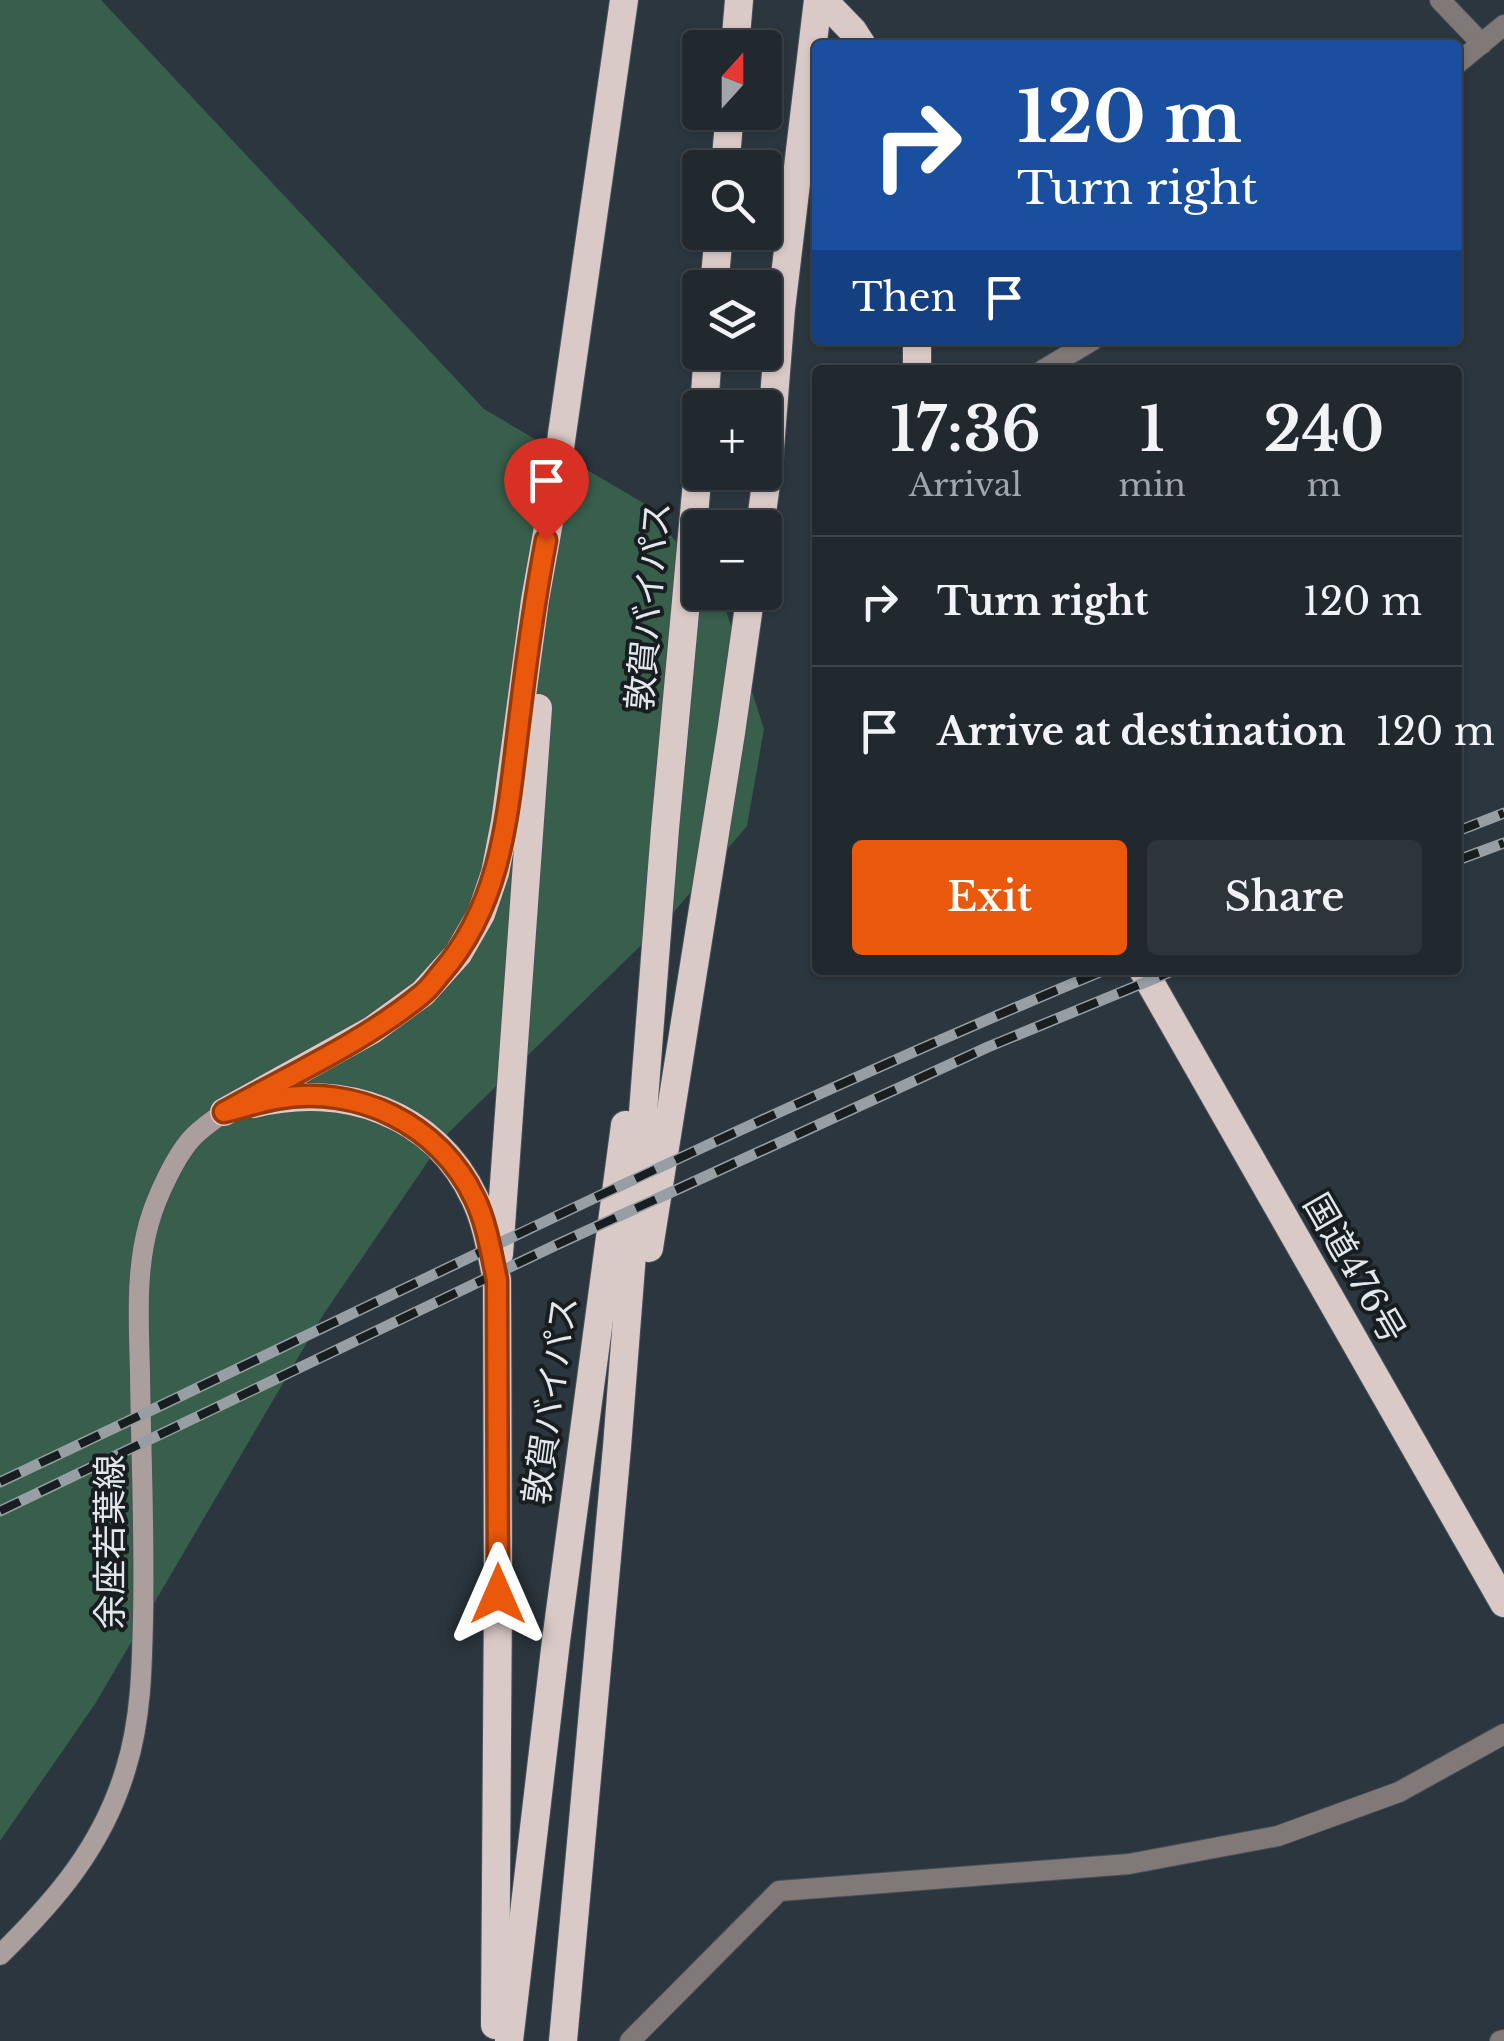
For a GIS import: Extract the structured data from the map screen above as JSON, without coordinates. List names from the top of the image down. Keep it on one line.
{"streets":{"highway":["敦賀バイパス","国道476号"],"main road":["余座若葉線"]},"north":"top","page":{"map_buttons":["+","−"],"turn":["120 m","Turn right"],"then":"Then","eta":["17:36","Arrival","1","min","240","m"],"list":[{"name":"Turn right","value":"120 m"},{"name":"Arrive at destination","value":"120 m"}],"buttons":["Exit","Share"]}}
